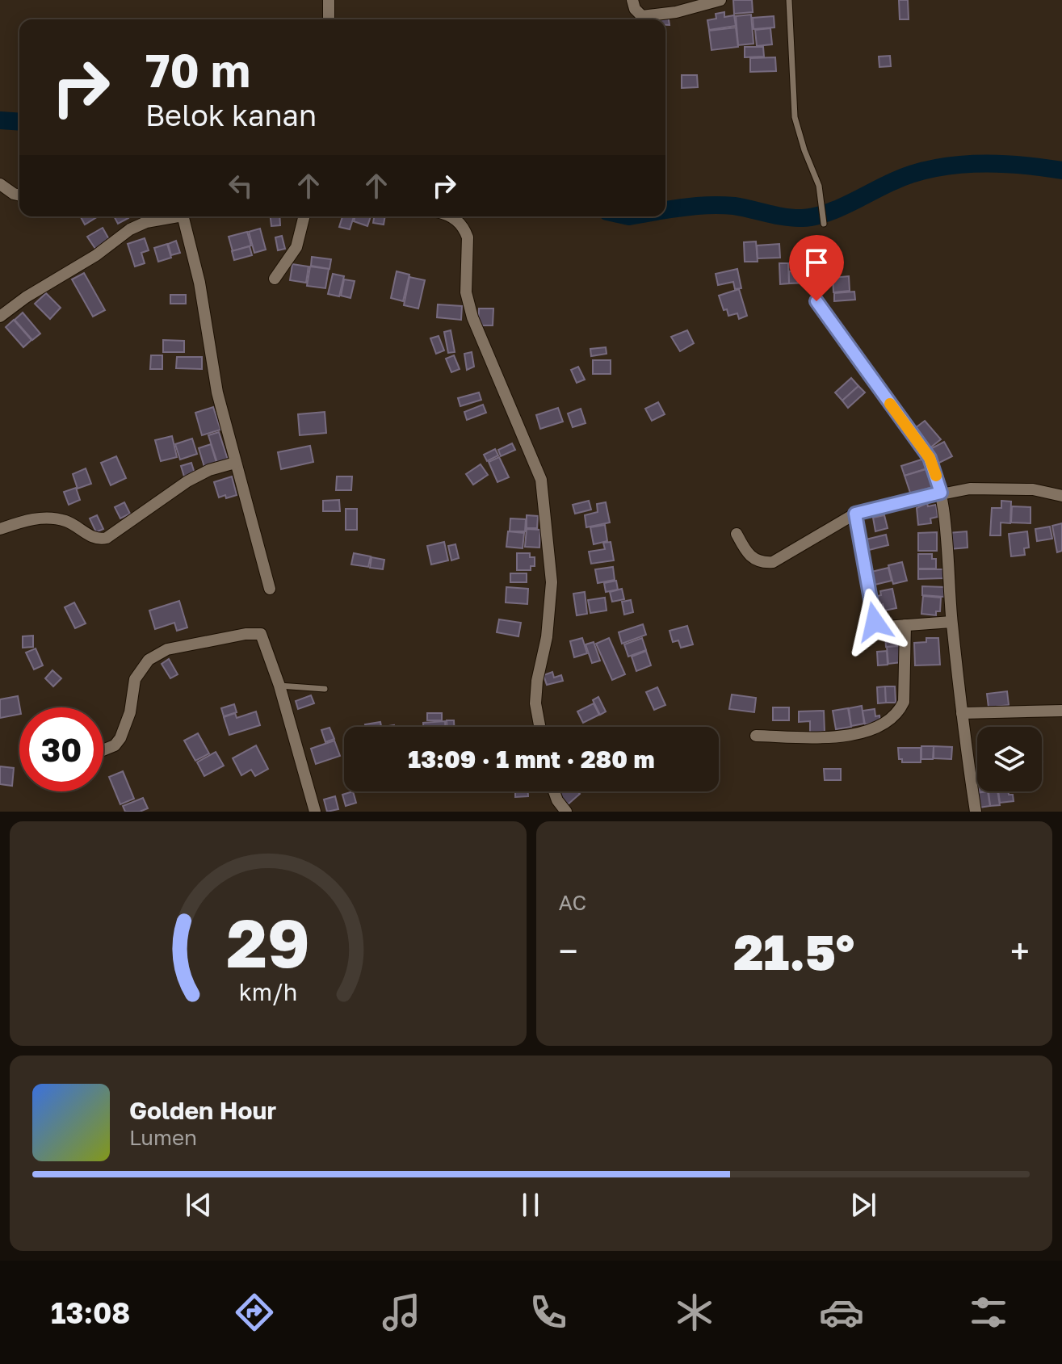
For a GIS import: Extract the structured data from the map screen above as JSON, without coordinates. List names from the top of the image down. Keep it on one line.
{"page":{"turn":["70 m","Belok kanan"],"limit":"30","trip":"13:09 · 1 mnt · 280 m","tile":"AC","heat":["−","21.5°","+"],"song":["Golden Hour","Lumen"],"tabs":"13:08","gauge":["29","km/h"]}}
